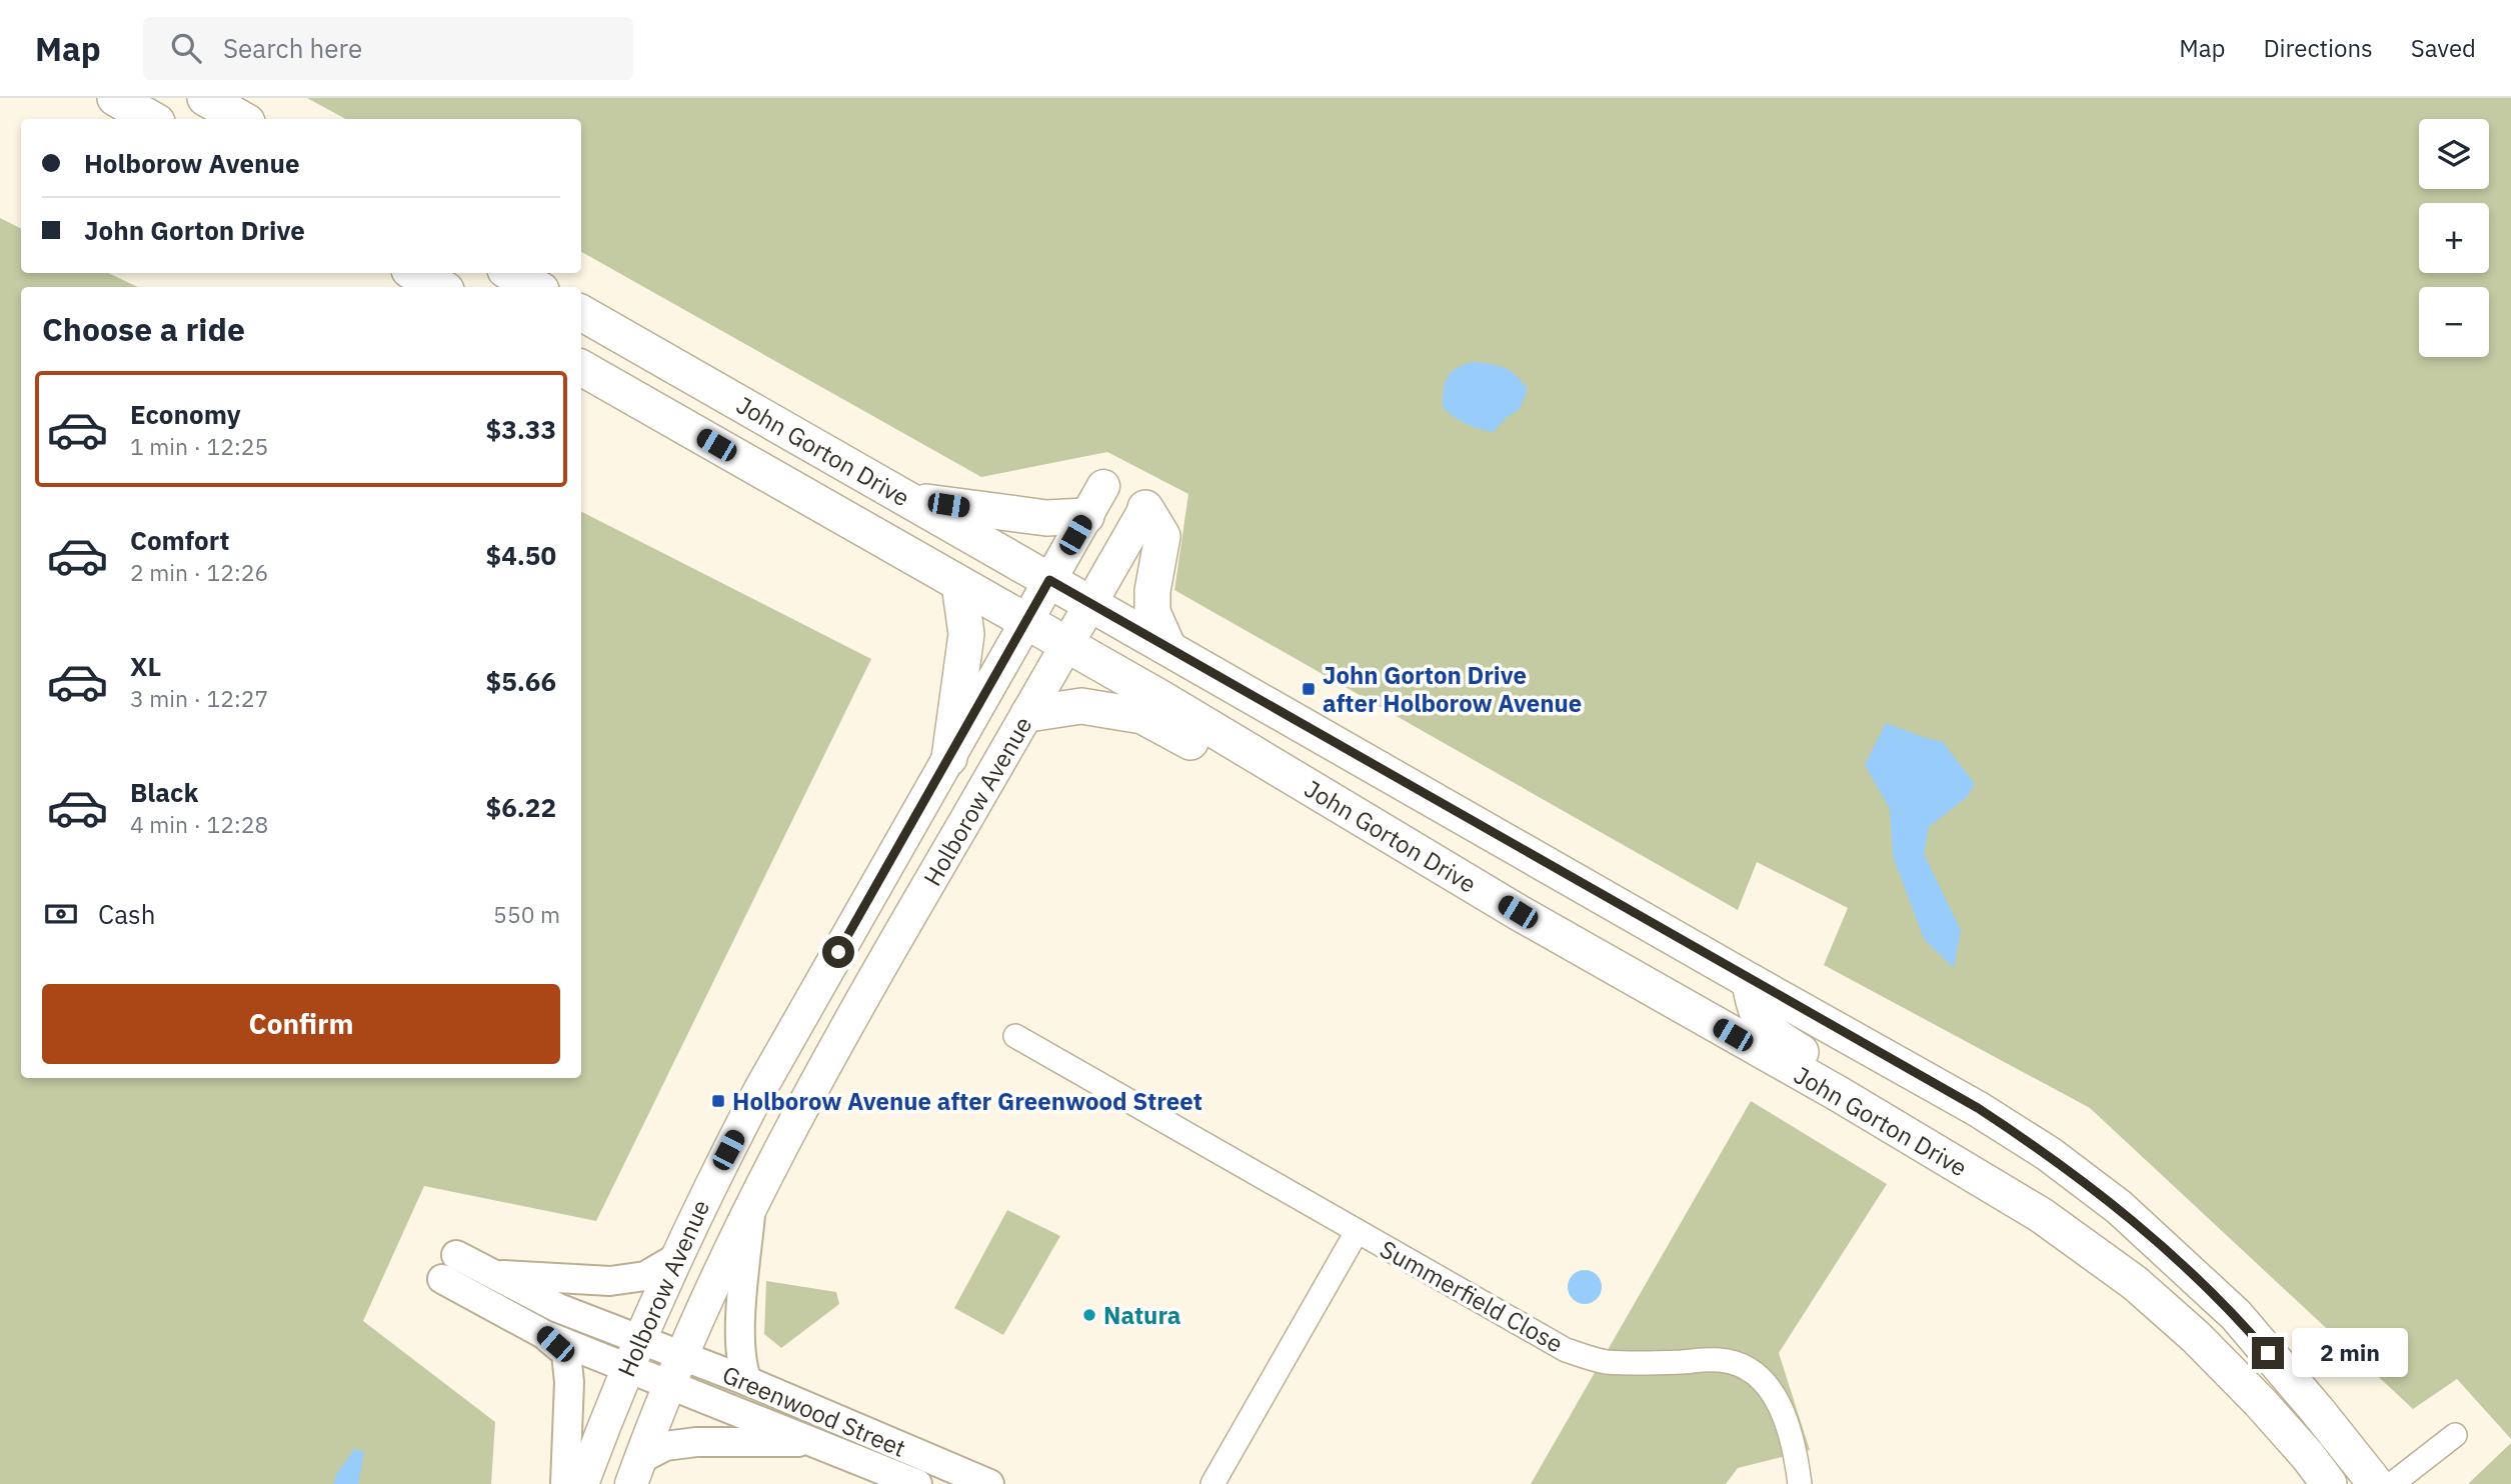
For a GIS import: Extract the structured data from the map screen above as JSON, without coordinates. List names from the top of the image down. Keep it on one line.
{"streets":{"main road":["John Gorton Drive","Holborow Avenue"],"street":["Summerfield Close","Greenwood Street"]},"crossings":[["John Gorton Drive","Holborow Avenue"],["Holborow Avenue","Greenwood Street"]],"places":{"transit":["John Gorton Drive after Holborow Avenue","Holborow Avenue after Greenwood Street"],"other":["Natura"]},"page":{"header":"Map","search":"Search here","nav":["Map","Directions","Saved"],"map_buttons":["+","−"],"banner":["Holborow Avenue","John Gorton Drive"],"heading":"Choose a ride","list":[{"name":"Economy","note":"1 min · 12:25","value":"$3.33"},{"name":"Comfort","note":"2 min · 12:26","value":"$4.50"},{"name":"XL","note":"3 min · 12:27","value":"$5.66"},{"name":"Black","note":"4 min · 12:28","value":"$6.22"}],"pay":["Cash","550 m"],"buttons":"Confirm","bubble":"2 min"}}
